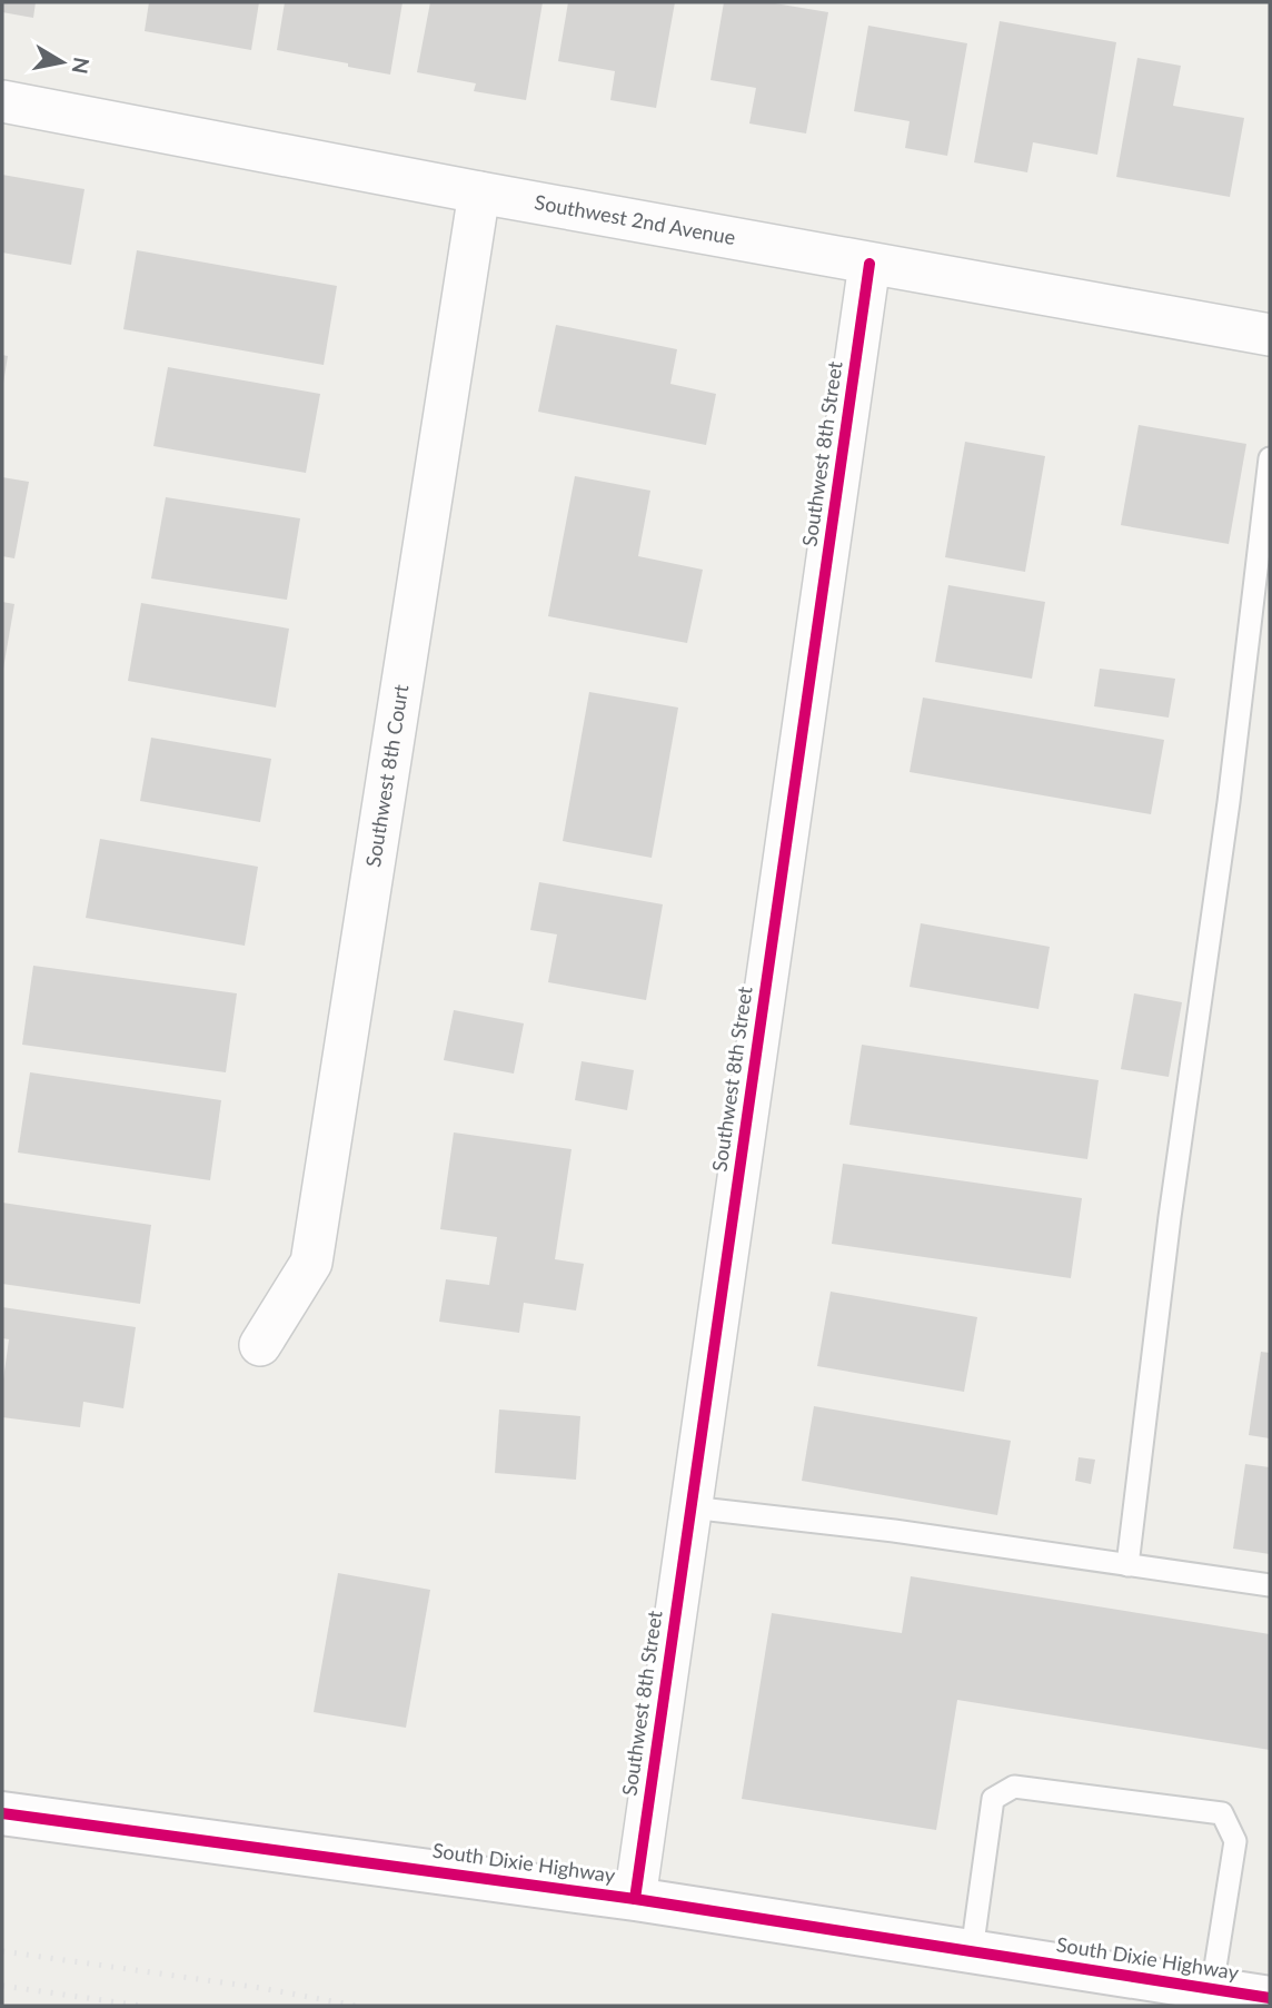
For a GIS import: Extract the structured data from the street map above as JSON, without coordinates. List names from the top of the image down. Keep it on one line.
{"streets":{"main road":["South Dixie Highway"],"street":["Southwest 2nd Avenue","Southwest 8th Street","Southwest 8th Court"]},"crossings":[["Southwest 2nd Avenue","Southwest 8th Street"],["Southwest 2nd Avenue","Southwest 8th Court"],["Southwest 8th Street","South Dixie Highway"]],"north":"right"}
